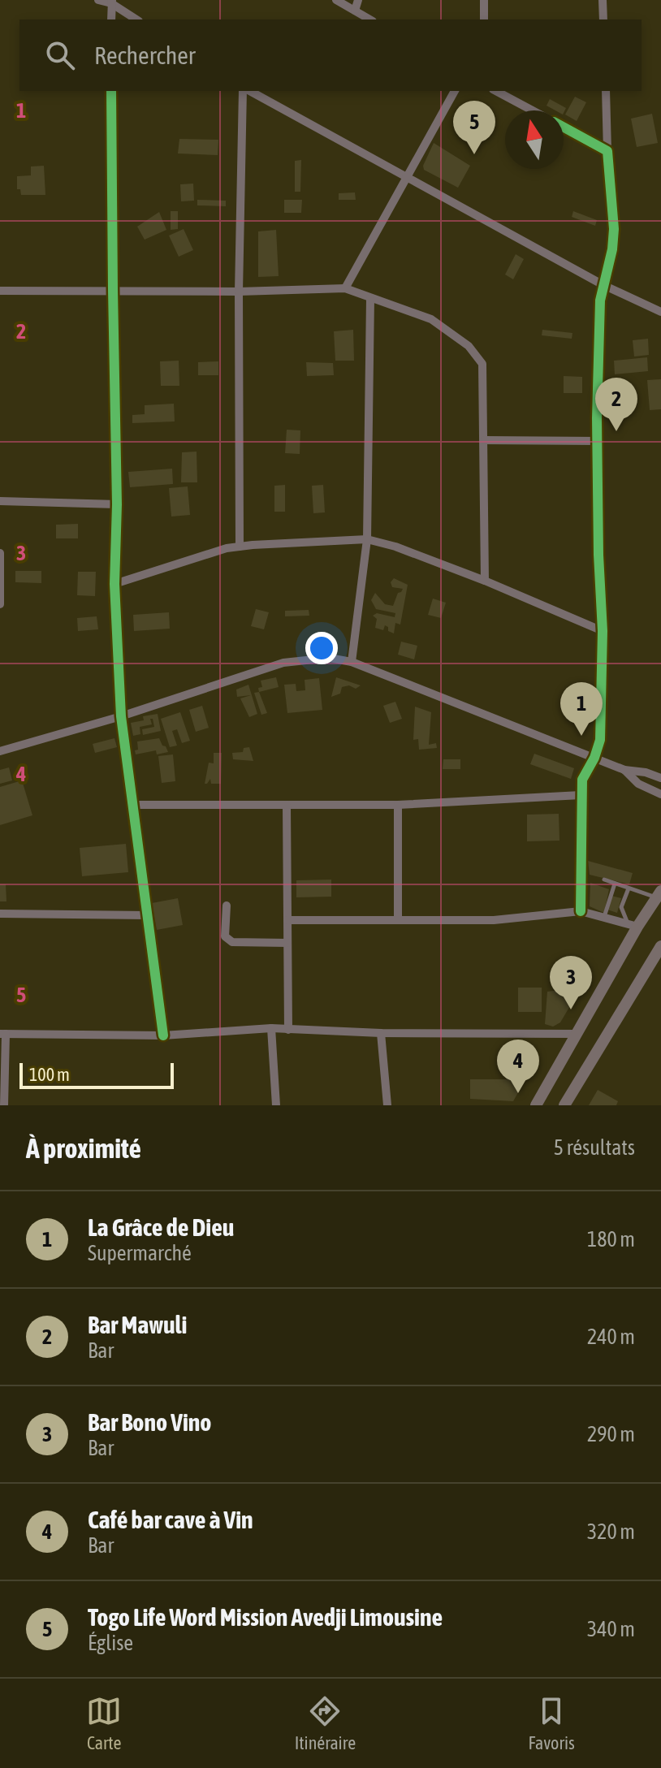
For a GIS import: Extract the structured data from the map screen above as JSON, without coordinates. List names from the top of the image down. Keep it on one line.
{"scale_bar":"100 m","north":"top","page":{"search":"Rechercher","pins":["5","2","1","3","4"],"scale":"100 m","heading":["À proximité","5 résultats"],"list":[{"mark":"1","name":"La Grâce de Dieu","note":"Supermarché","value":"180 m"},{"mark":"2","name":"Bar Mawuli","note":"Bar","value":"240 m"},{"mark":"3","name":"Bar Bono Vino","note":"Bar","value":"290 m"},{"mark":"4","name":"Café bar cave à Vin","note":"Bar","value":"320 m"},{"mark":"5","name":"Togo Life Word Mission Avedji Limousine","note":"Église","value":"340 m"}],"nav":["Carte","Itinéraire","Favoris"]},"grid":{"rows":["1","2","3","4","5"]}}
